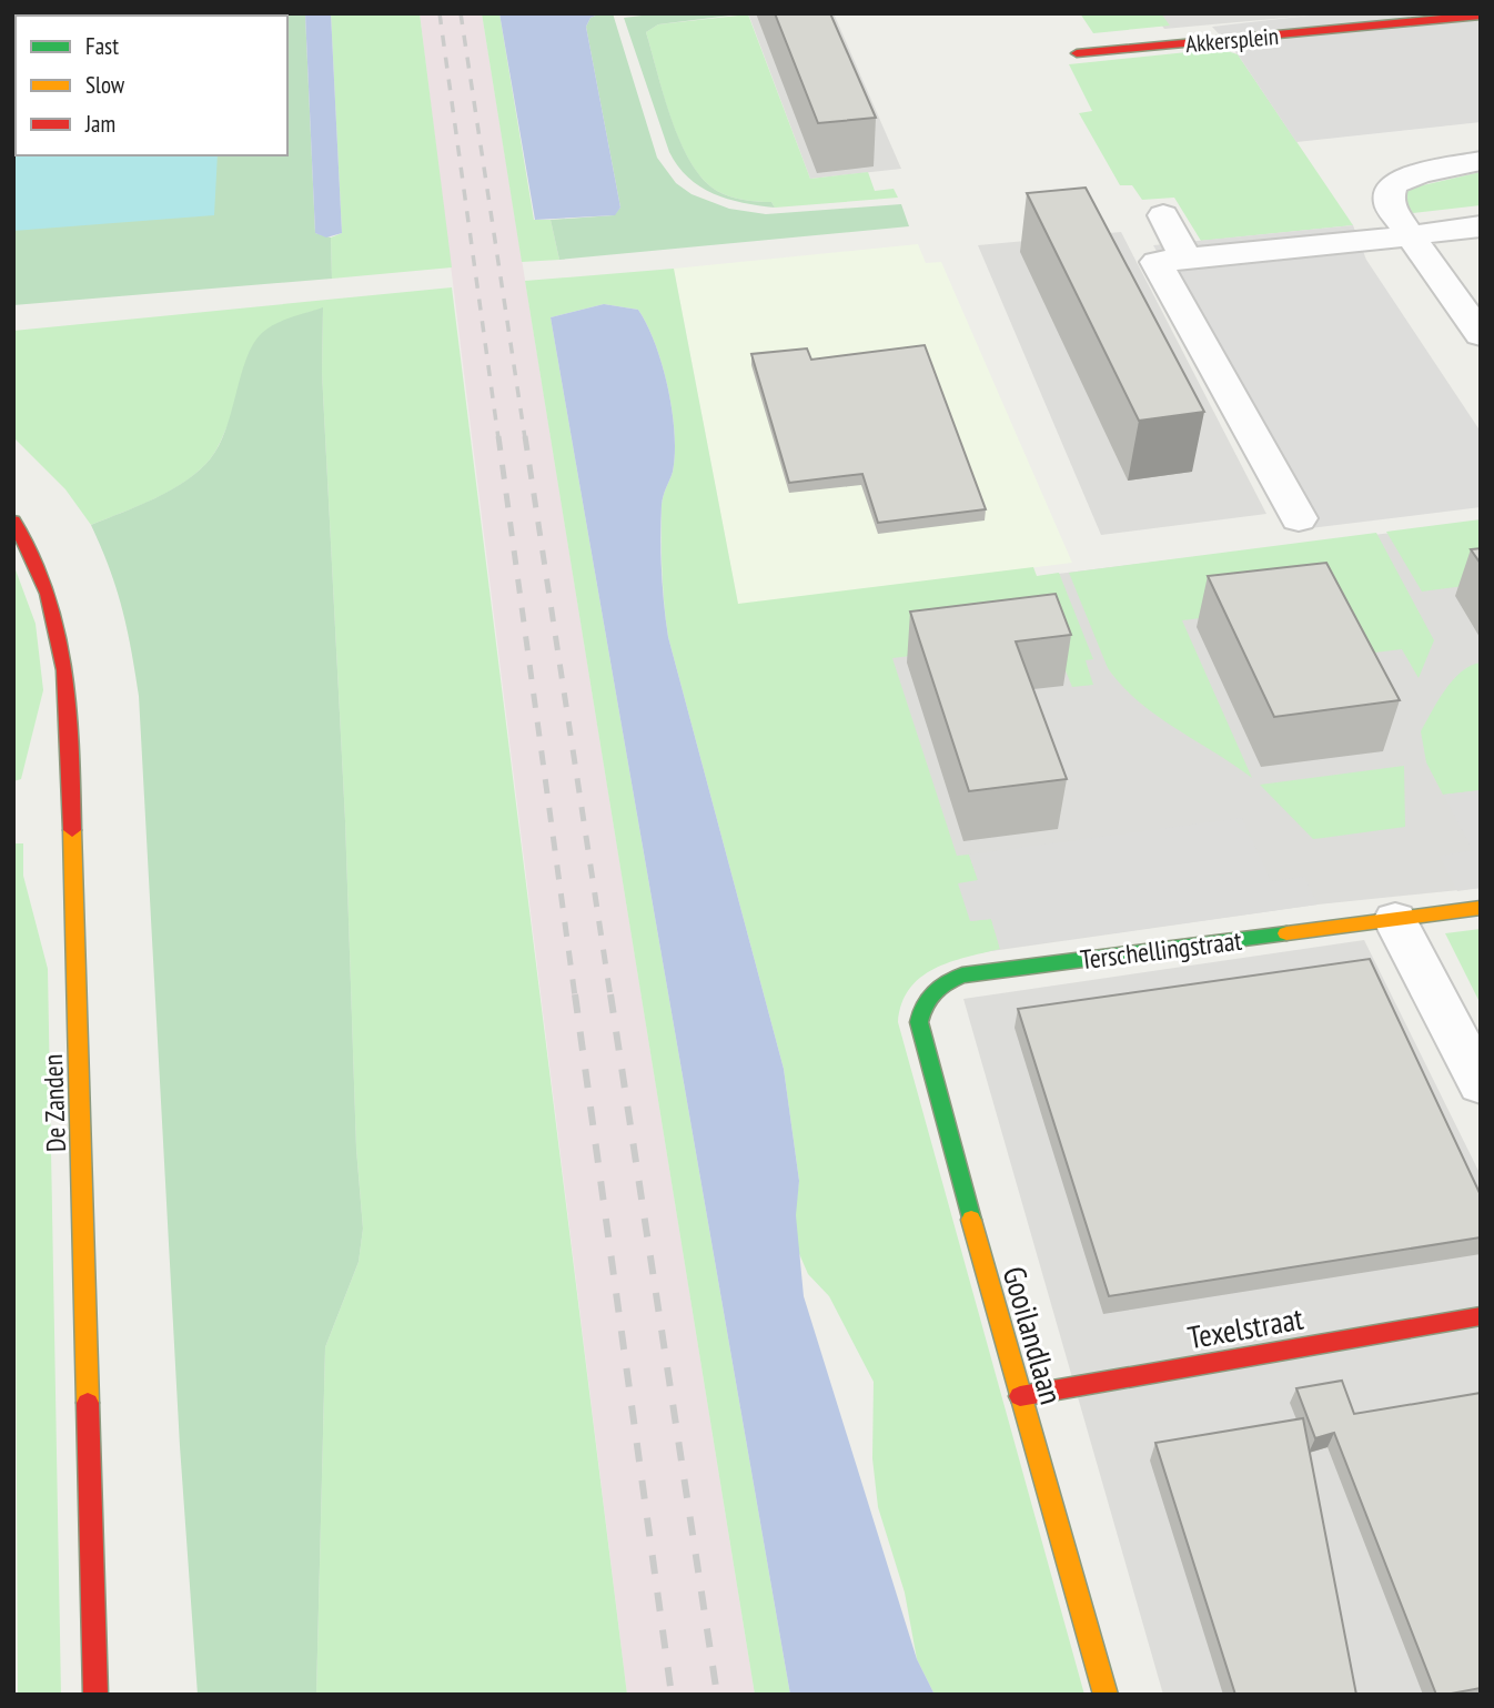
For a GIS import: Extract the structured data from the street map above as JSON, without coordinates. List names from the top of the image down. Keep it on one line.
{"streets":{"street":["Akkersplein","Terschellingstraat","De Zanden","Texelstraat","Gooilandlaan"]},"crossings":[["Terschellingstraat","Gooilandlaan"],["Texelstraat","Gooilandlaan"]],"legend":["Fast","Slow","Jam"]}
